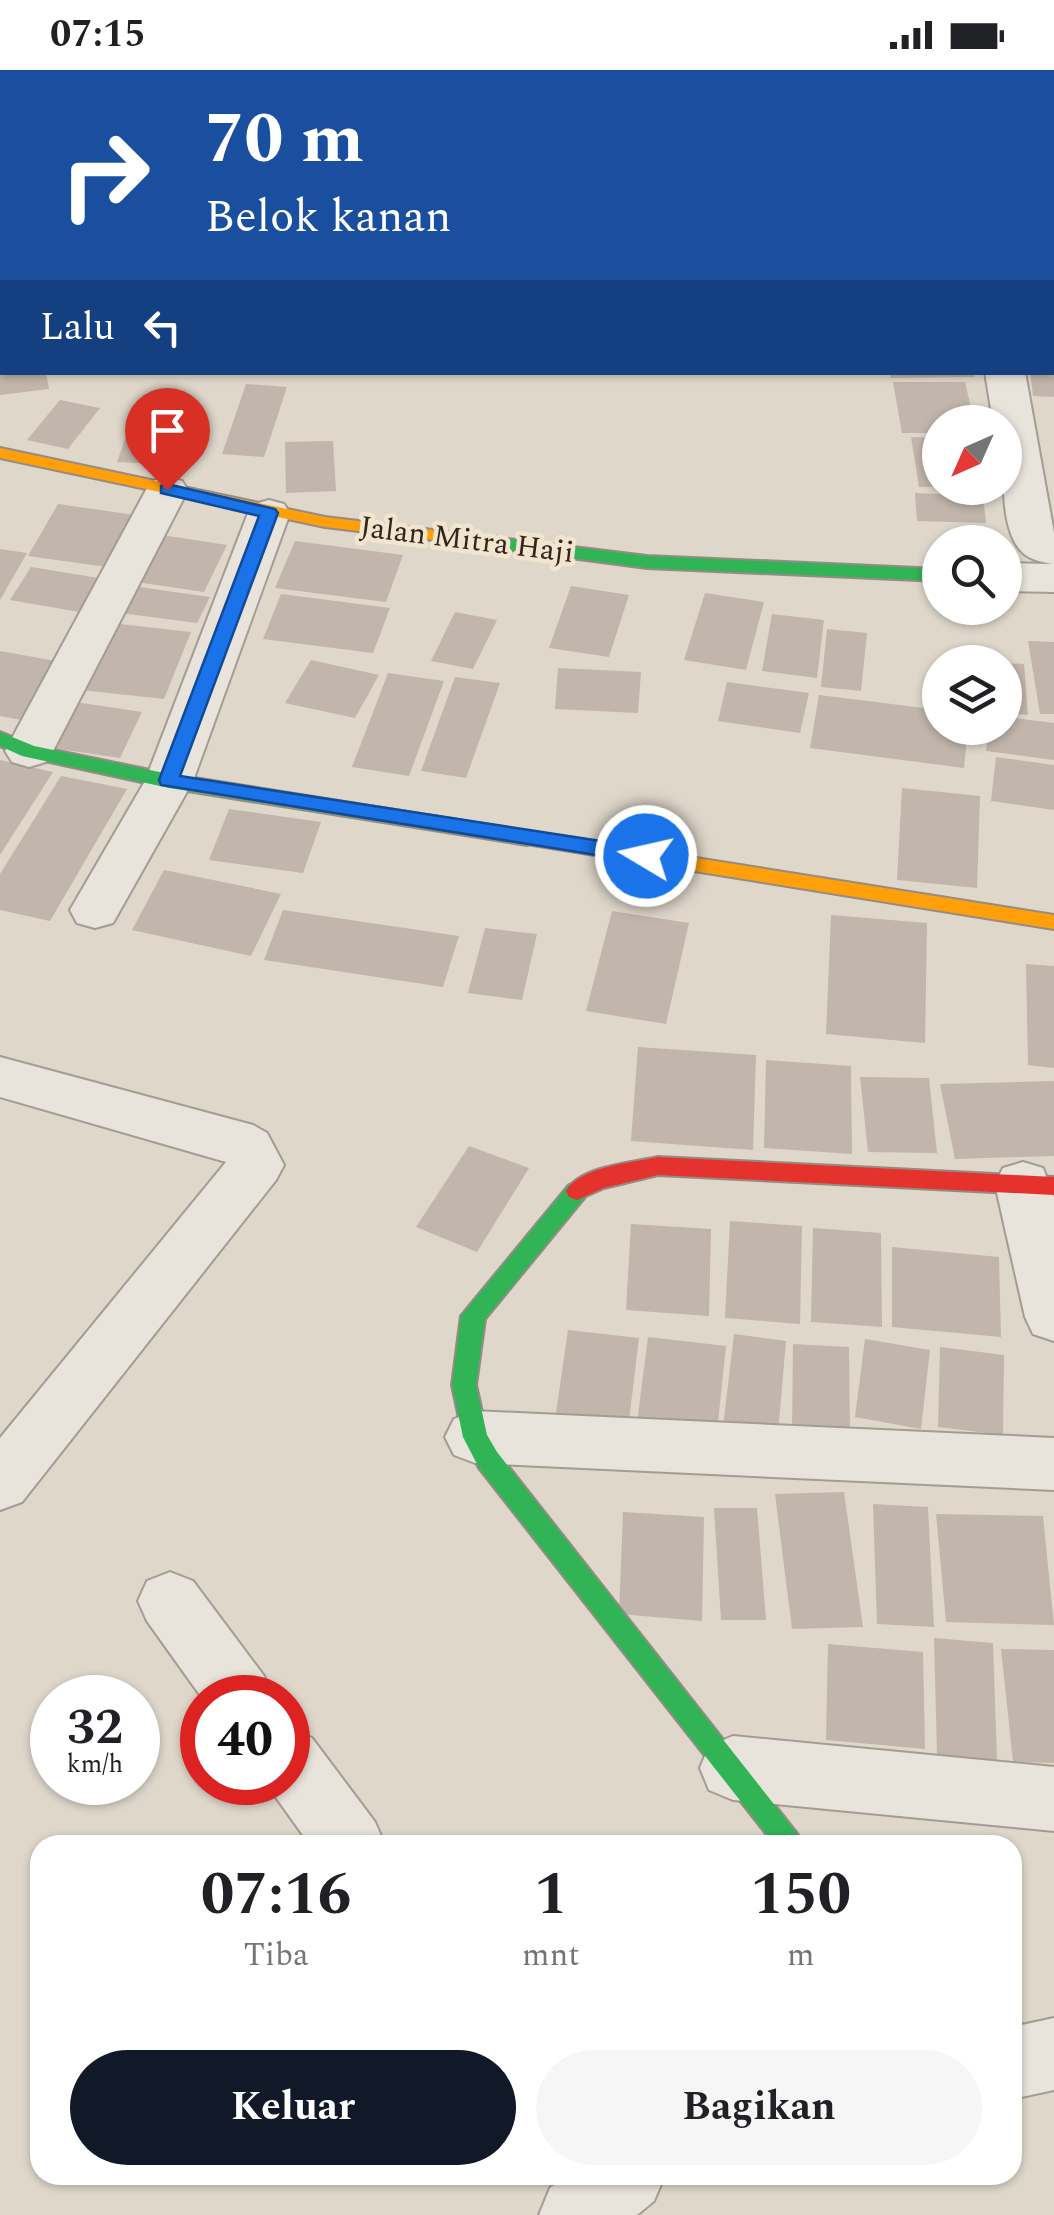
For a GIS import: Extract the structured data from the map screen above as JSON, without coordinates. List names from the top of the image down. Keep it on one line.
{"streets":{"street":["Jalan Mitra Haji"]},"north":"bottom left","page":{"status":"07:15","turn":["70 m","Belok kanan"],"then":"Lalu","speed":"32 km/h","limit":"40","eta":["07:16","Tiba","1","mnt","150","m"],"buttons":["Keluar","Bagikan"]}}
